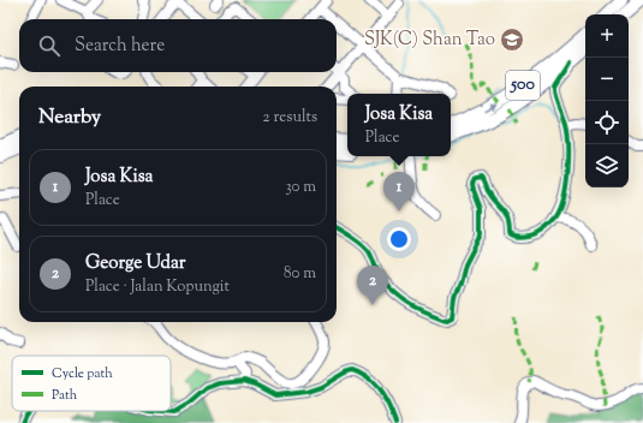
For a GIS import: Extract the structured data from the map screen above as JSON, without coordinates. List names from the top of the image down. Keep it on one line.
{"streets":{"main road":["500"]},"places":{"school or university":["SJK(C) Shan Tao"]},"legend":["Cycle path","Path"],"page":{"map_buttons":["+","−"],"search":"Search here","heading":["Nearby","2 results"],"popup":["Josa Kisa","Place"],"list":[{"mark":"1","name":"Josa Kisa","note":"Place","value":"30 m"},{"mark":"2","name":"George Udar","note":"Place · Jalan Kopungit","value":"80 m"}],"pins":["1","2"]}}
